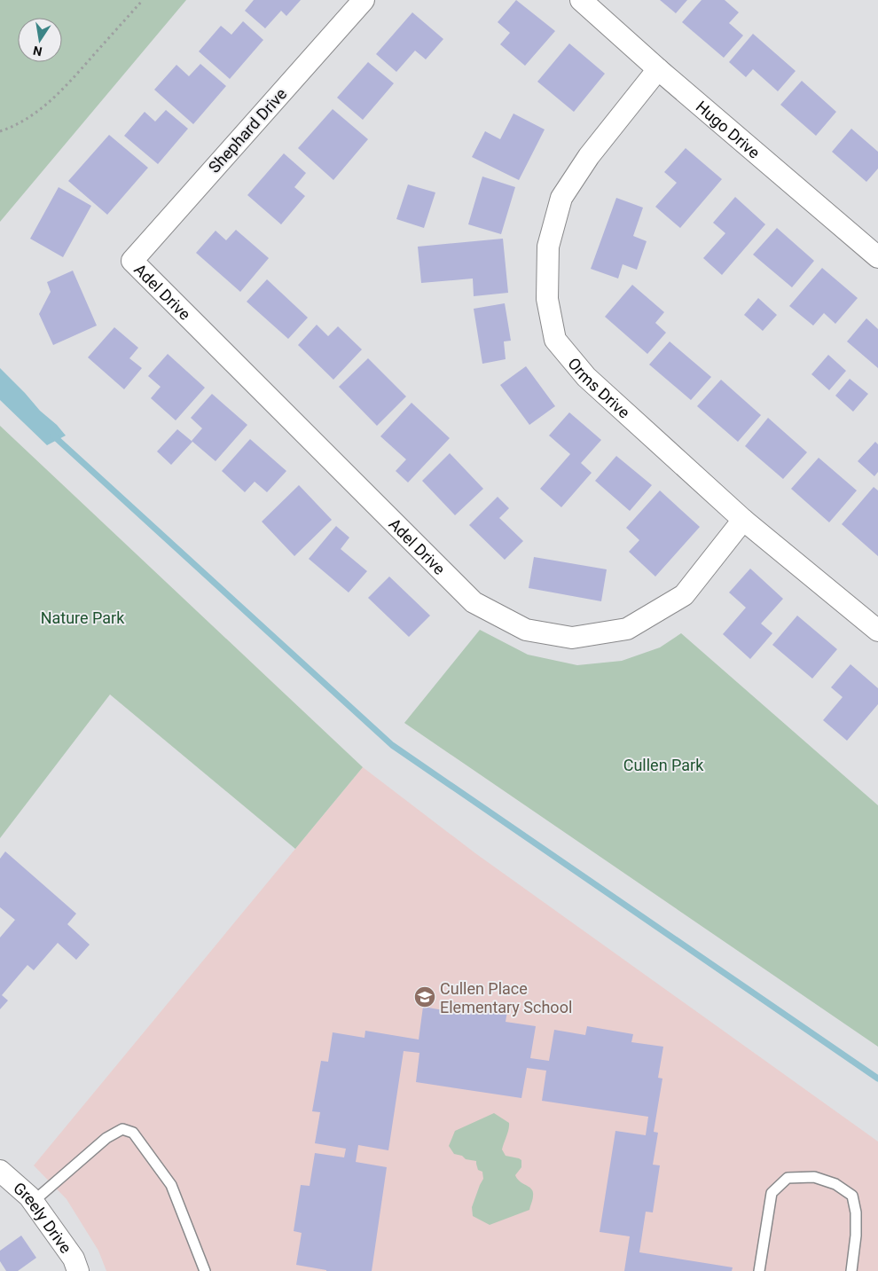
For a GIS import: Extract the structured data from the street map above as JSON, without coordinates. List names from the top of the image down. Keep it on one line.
{"streets":{"street":["Hugo Drive","Shephard Drive","Adel Drive","Orms Drive","Greely Drive"]},"crossings":[["Hugo Drive","Orms Drive"],["Shephard Drive","Adel Drive"],["Adel Drive","Orms Drive"]],"parks":["Nature Park","Cullen Park"],"places":{"school or university":["Cullen Place Elementary School"]},"north":"bottom"}
